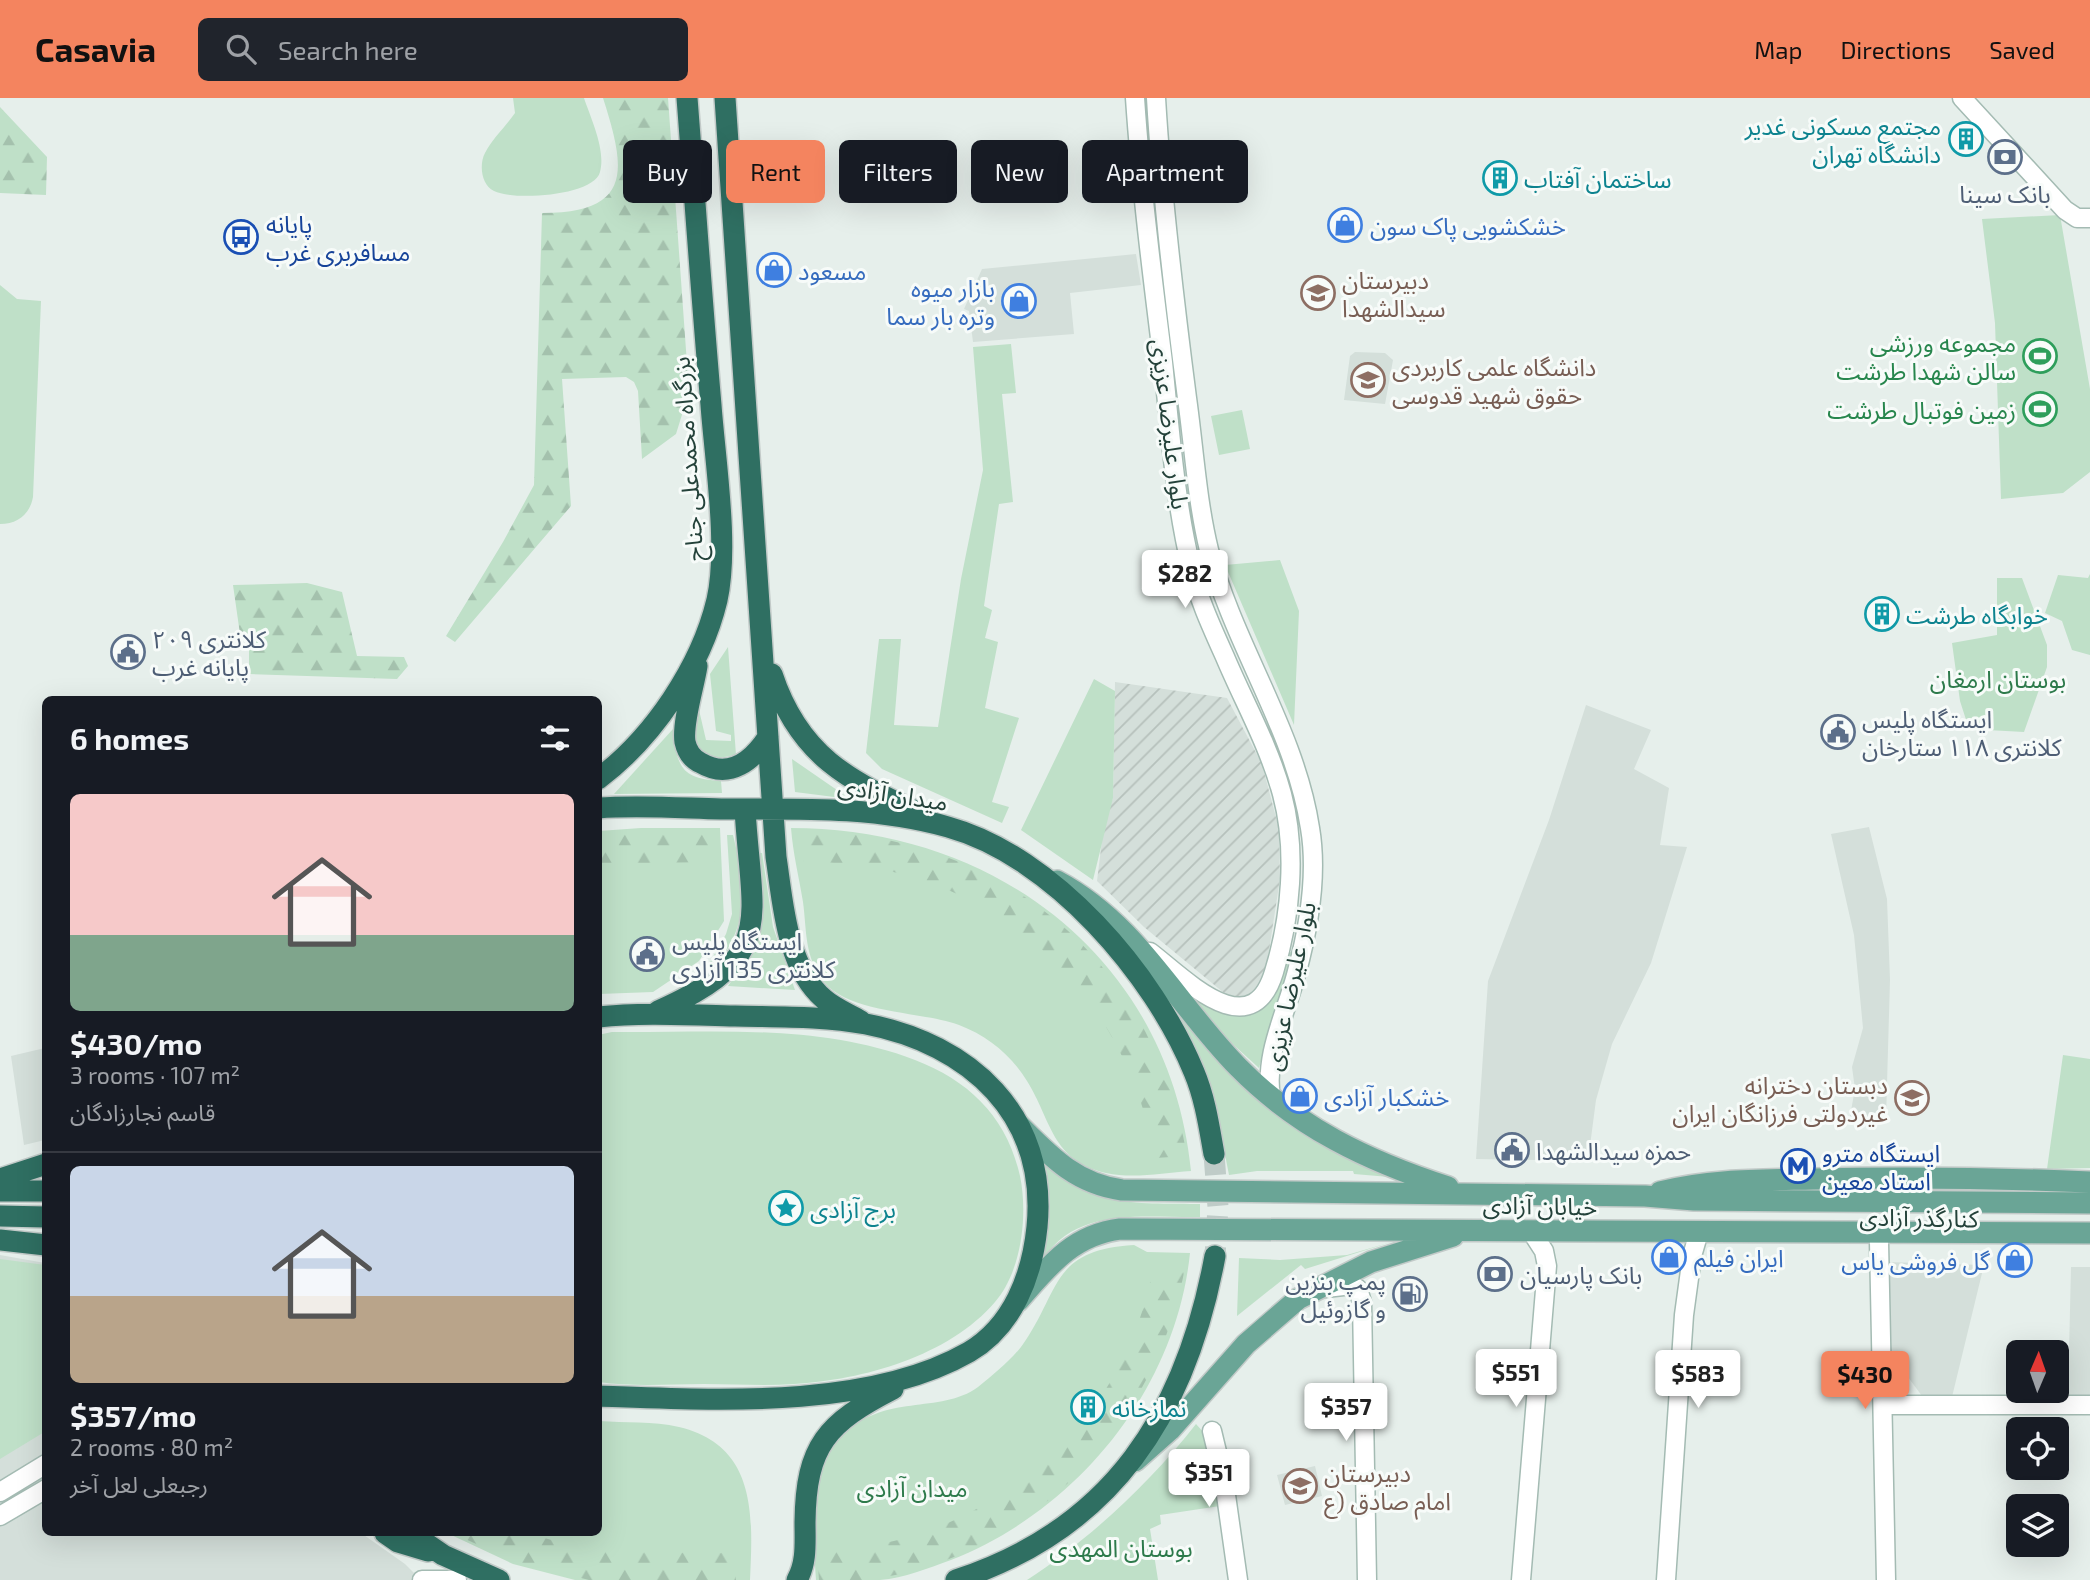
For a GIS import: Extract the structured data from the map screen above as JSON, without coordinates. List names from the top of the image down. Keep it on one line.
{"streets":{"highway":["بزرگراه محمدعلی جناح","میدان آزادی"],"main road":["بلوار علیرضا عزیزی","خیابان آزادی","کنارگذر آزادی"]},"crossings":[["خیابان آزادی","کنارگذر آزادی"]],"parks":["بوستان ارمغان","میدان آزادی","بوستان المهدی"],"places":{"building":["مجتمع مسکونی غدیر دانشگاه تهران","ساختمان آفتاب","خوابگاه طرشت","نمازخانه"],"bank":["بانک سینا","بانک پارسیان"],"shop":["خشکشویی پاک سون","مسعود","بازار میوه وتره بار سما","خشکبار آزادی","ایران فیلم","گل فروشی یاس"],"bus stop":["پایانه مسافربری غرب"],"school or university":["دبيرستان سیدالشهدا","دانشگاه علمی کاربردی حقوق شهید قدوسی","دبستان دخترانه غیردولتی فرزانگان ايران","دبیرستان امام صادق (ع"],"sports":["مجموعه ورزشی سالن شهدا طرشت","زمین فوتبال طرشت"],"public building":["کلانتری ۲۰۹ پایانه غرب","ایستگاه پلیس کلانتری ۱۱۸ ستارخان","ایستگاه پلیس کلانتری 135 آزادی","حمزه سیدالشهدا"],"metro station":["ایستگاه مترو استاد معین"],"place":["برج آزادی"],"fuel station":["پمپ بنزین و گازوئیل"]},"north":"top","page":{"header":"Casavia","search":"Search here","nav":["Map","Directions","Saved"],"chip":["Buy","Rent","Filters","New","Apartment"],"price":["$282","$551","$583","$430","$357","$351"],"heading":"6 homes","list":[{"name":"$430/mo","note":"3 rooms · 107 m² · قاسم نجارزادگان"},{"name":"$357/mo","note":"2 rooms · 80 m² · رجبعلی لعل آخر"}]}}
